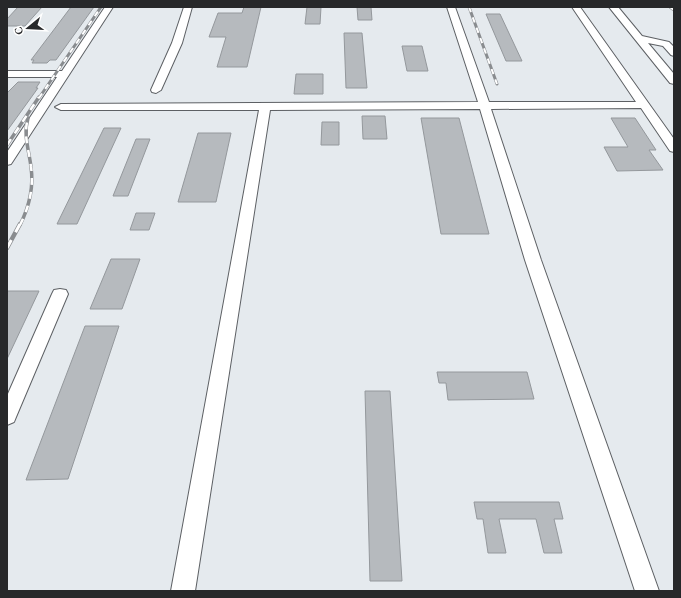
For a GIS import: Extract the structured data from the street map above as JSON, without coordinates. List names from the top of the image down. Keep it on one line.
{"north":"left"}
